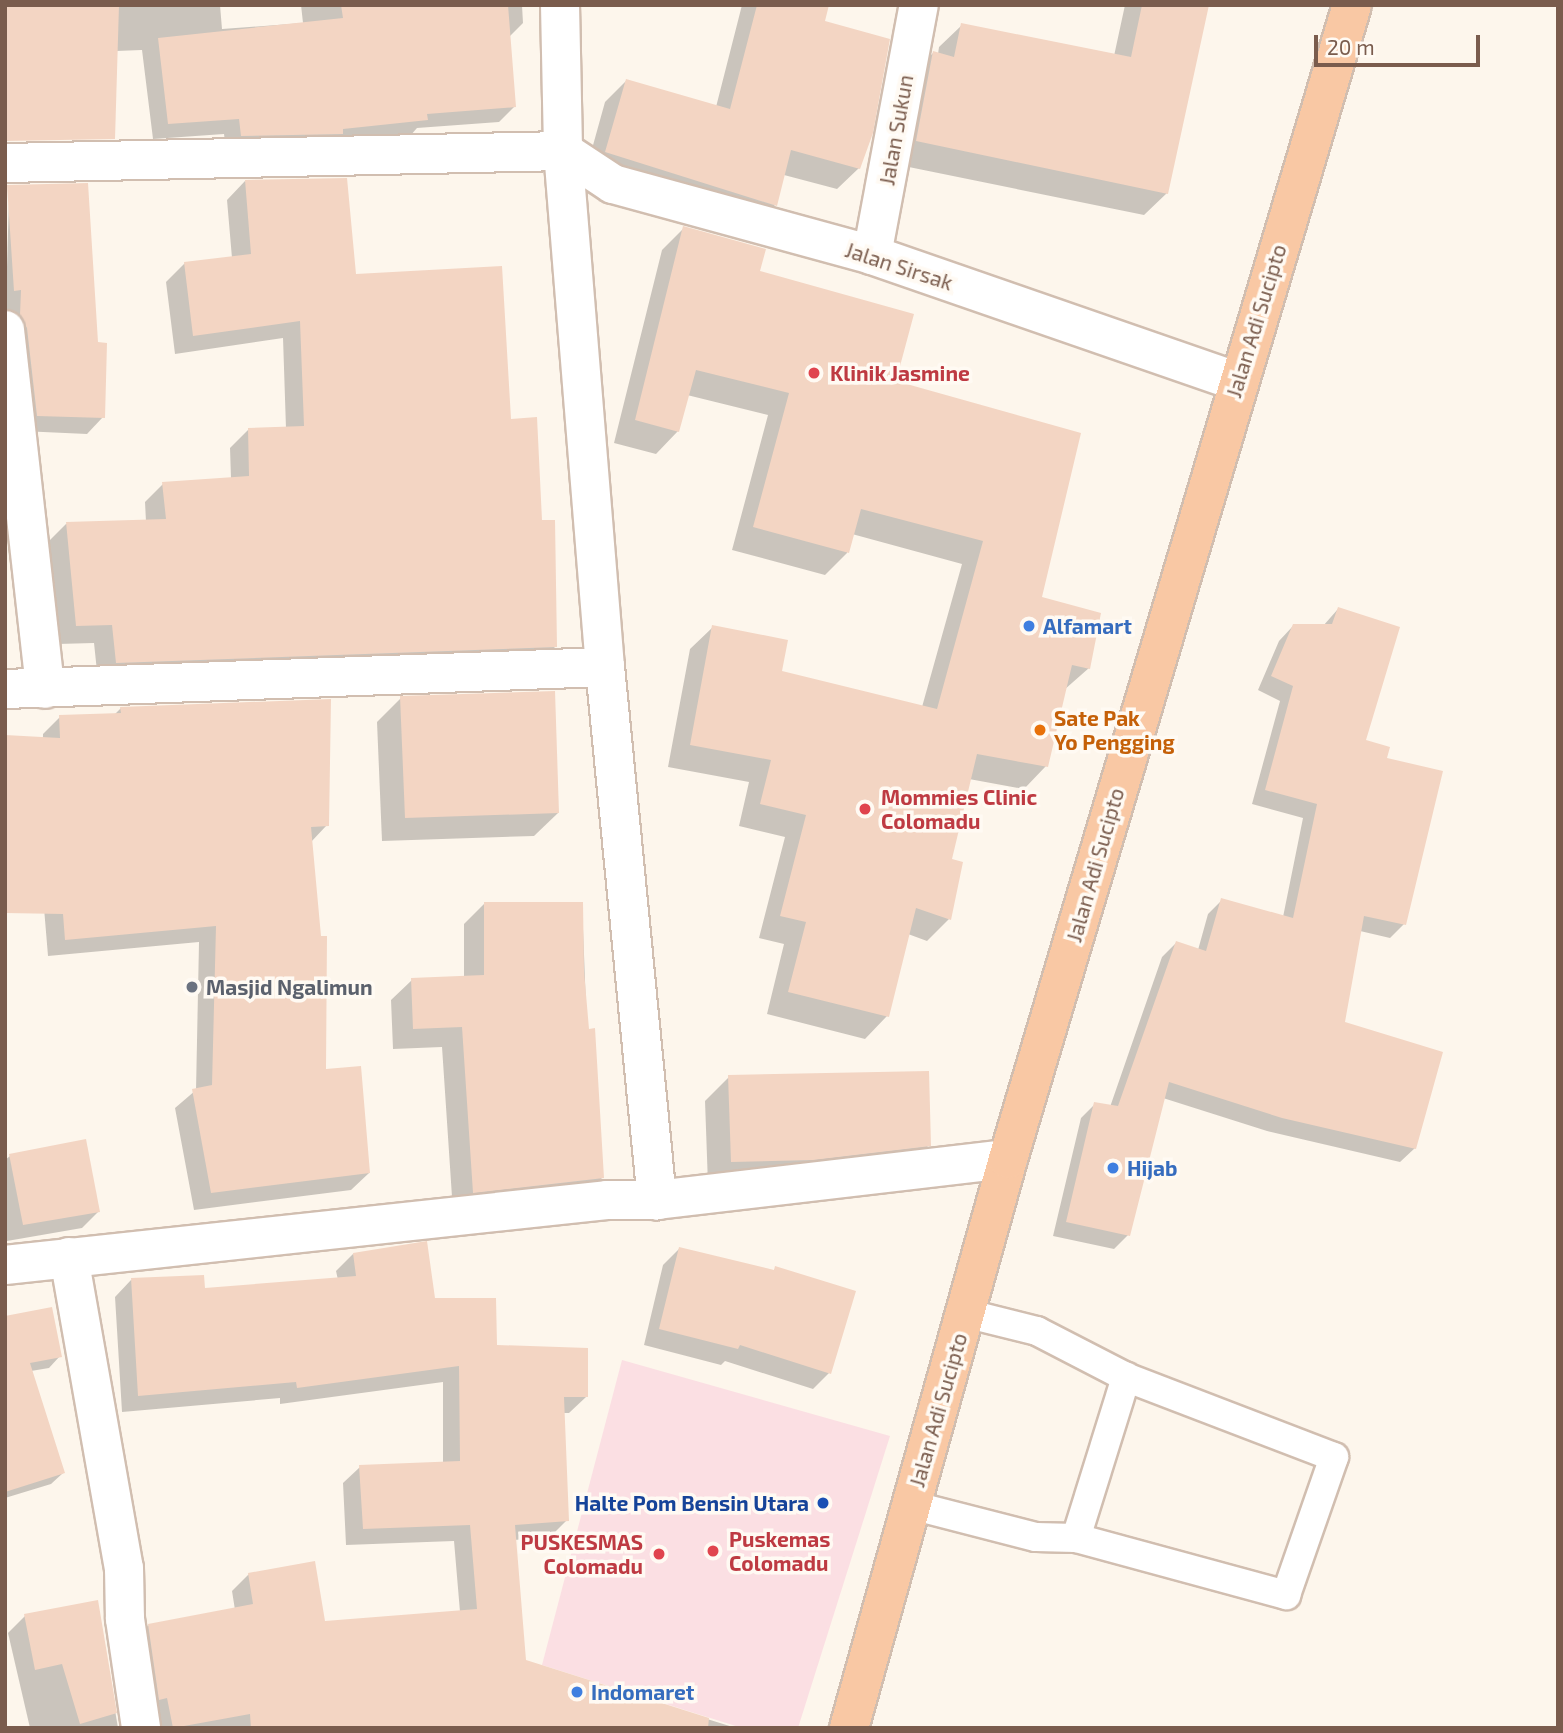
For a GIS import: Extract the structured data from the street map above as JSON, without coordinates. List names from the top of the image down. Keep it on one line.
{"streets":{"highway":["Jalan Adi Sucipto"],"street":["Jalan Sukun","Jalan Sirsak"]},"crossings":[["Jalan Sukun","Jalan Sirsak"],["Jalan Sirsak","Jalan Adi Sucipto"]],"places":["Klinik Jasmine","Alfamart","Sate Pak Yo Pengging","Mommies Clinic Colomadu","Masjid Ngalimun","Hijab","Halte Pom Bensin Utara","Puskemas Colomadu","PUSKESMAS Colomadu","Indomaret"],"scale_bar":"20 m"}
